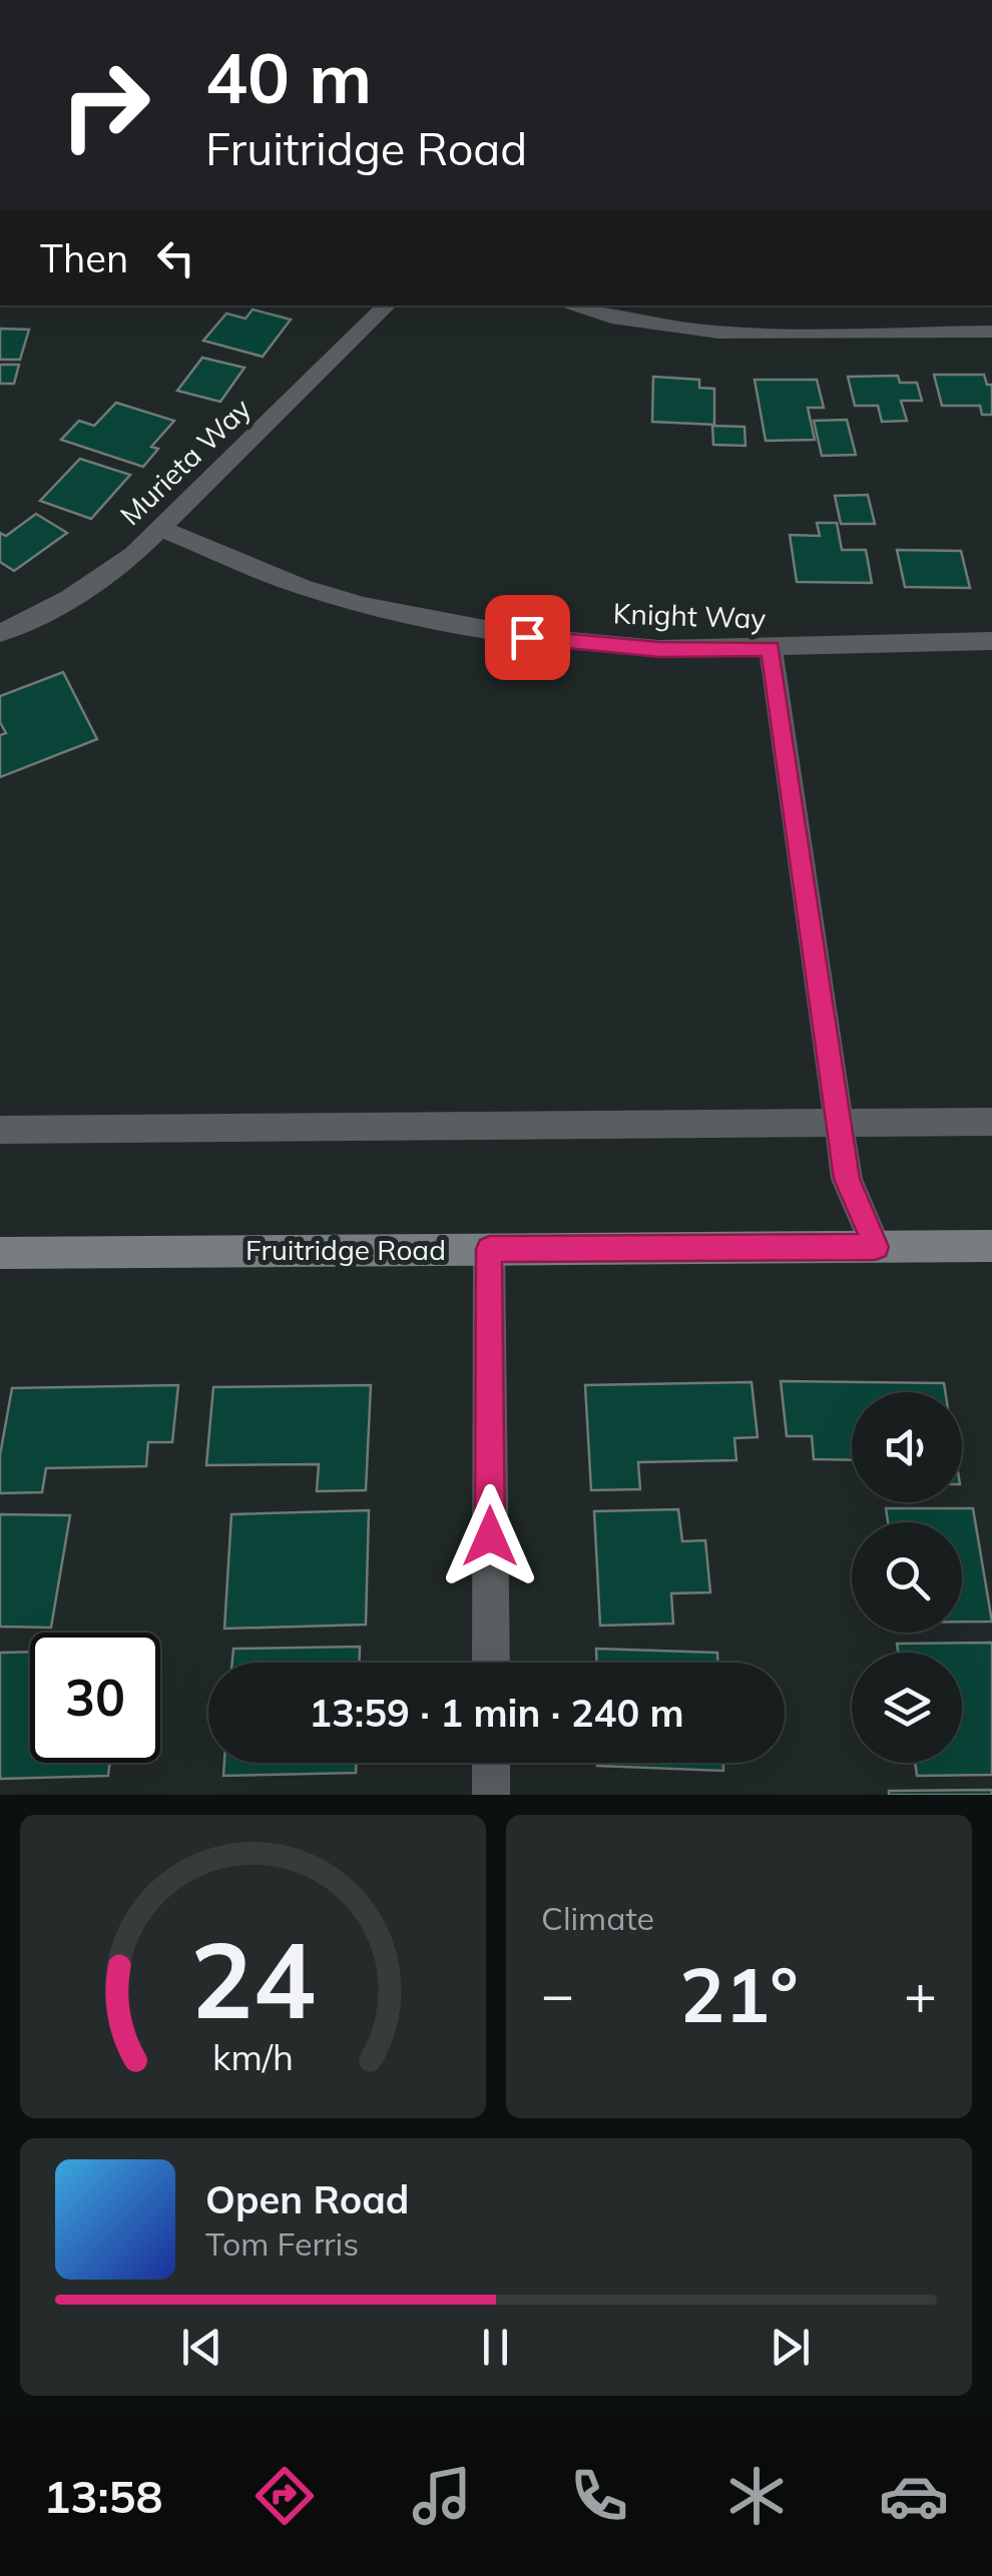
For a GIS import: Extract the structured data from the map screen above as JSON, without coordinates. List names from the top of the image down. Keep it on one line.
{"streets":{"main road":["Fruitridge Road"],"street":["Murieta Way","Knight Way"]},"crossings":[["Murieta Way","Knight Way"]],"page":{"turn":["40 m","Fruitridge Road"],"then":"Then","limit":"30","trip":"13:59 · 1 min · 240 m","tile":"Climate","heat":["−","21°","+"],"song":["Open Road","Tom Ferris"],"tabs":"13:58","gauge":["24","km/h"]}}
